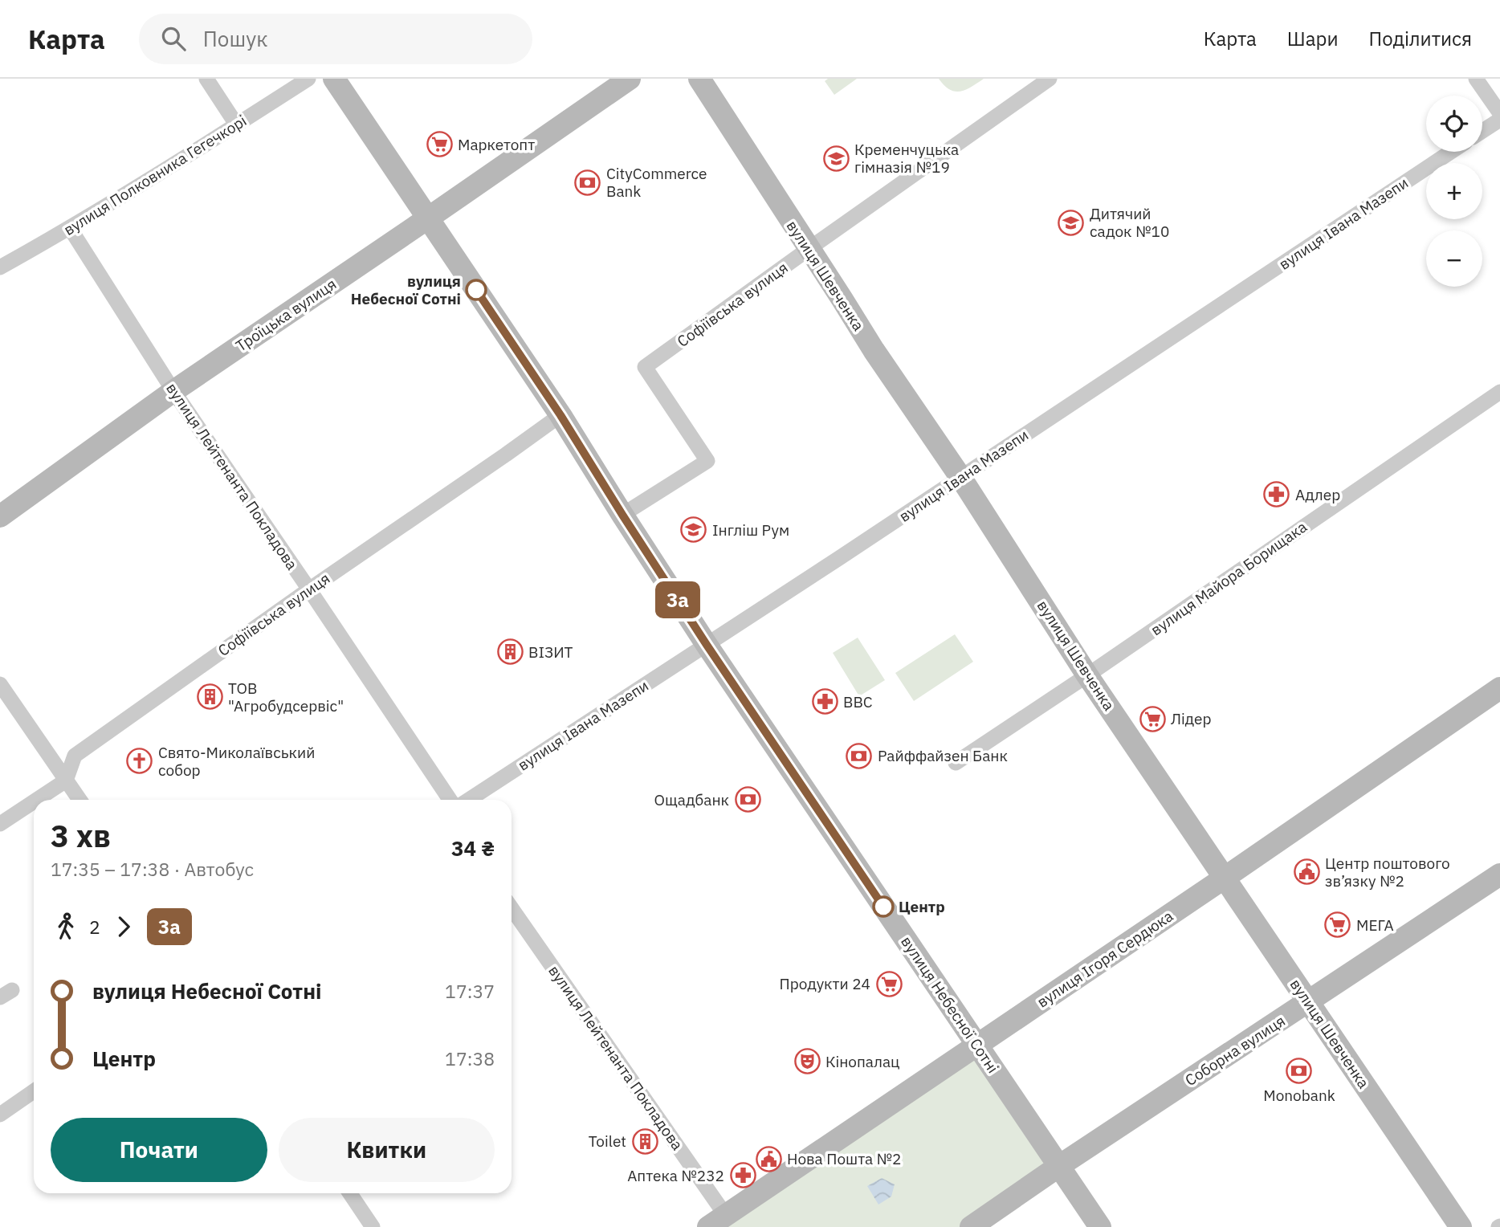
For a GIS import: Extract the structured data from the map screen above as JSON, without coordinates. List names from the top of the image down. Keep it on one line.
{"streets":{"street":["вулиця Полковника Гегечкорі","вулиця Івана Мазепи","вулиця Шевченка","Софіївська вулиця","Троїцька вулиця","вулиця Лейтенанта Покладова","вулиця Майора Борищака","вулиця Ігоря Сердюка","вулиця Небесної Сотні","Соборна вулиця"]},"crossings":[["вулиця Полковника Гегечкорі","вулиця Лейтенанта Покладова"],["вулиця Івана Мазепи","вулиця Шевченка"],["вулиця Івана Мазепи","вулиця Небесної Сотні"],["вулиця Шевченка","Софіївська вулиця"],["вулиця Шевченка","вулиця Майора Борищака"],["вулиця Шевченка","вулиця Ігоря Сердюка"],["вулиця Шевченка","Соборна вулиця"],["Софіївська вулиця","вулиця Лейтенанта Покладова"],["Софіївська вулиця","вулиця Небесної Сотні"],["Троїцька вулиця","вулиця Лейтенанта Покладова"],["Троїцька вулиця","вулиця Небесної Сотні"],["вулиця Лейтенанта Покладова","вулиця Ігоря Сердюка"],["вулиця Ігоря Сердюка","вулиця Небесної Сотні"],["вулиця Небесної Сотні","Соборна вулиця"]],"places":{"supermarket":["Маркетопт","Лідер","МЕГА","Продукти 24"],"school or university":["Кременчуцька гімназія №19","Дитячий садок №10","Інгліш Рум"],"bank":["CityCommerce Bank","Райффайзен Банк","Ощадбанк","Monobank"],"other":["вулиця Небесної Сотні","Центр"],"pharmacy":["Адлер","ВВС","Аптека №232"],"building":["ВІЗИТ","ТОВ \"Агробудсервіс\"","Toilet"],"church":["Свято-Миколаївський собор"],"public building":["Центр поштового зв’язку №2","Нова Пошта №2"],"theatre":["Кінопалац"]},"lines":["bus line 3а"],"page":{"header":"Карта","search":"Пошук","nav":["Карта","Шари","Поділитися"],"on_map":"3а","map_buttons":["+","−"],"heading":["3 хв","17:35 – 17:38 · Автобус","34 ₴"],"legs":["2","3а"],"list":[{"name":"вулиця Небесної Сотні","value":"17:37"},{"name":"Центр","value":"17:38"}],"buttons":["Почати","Квитки"]}}
